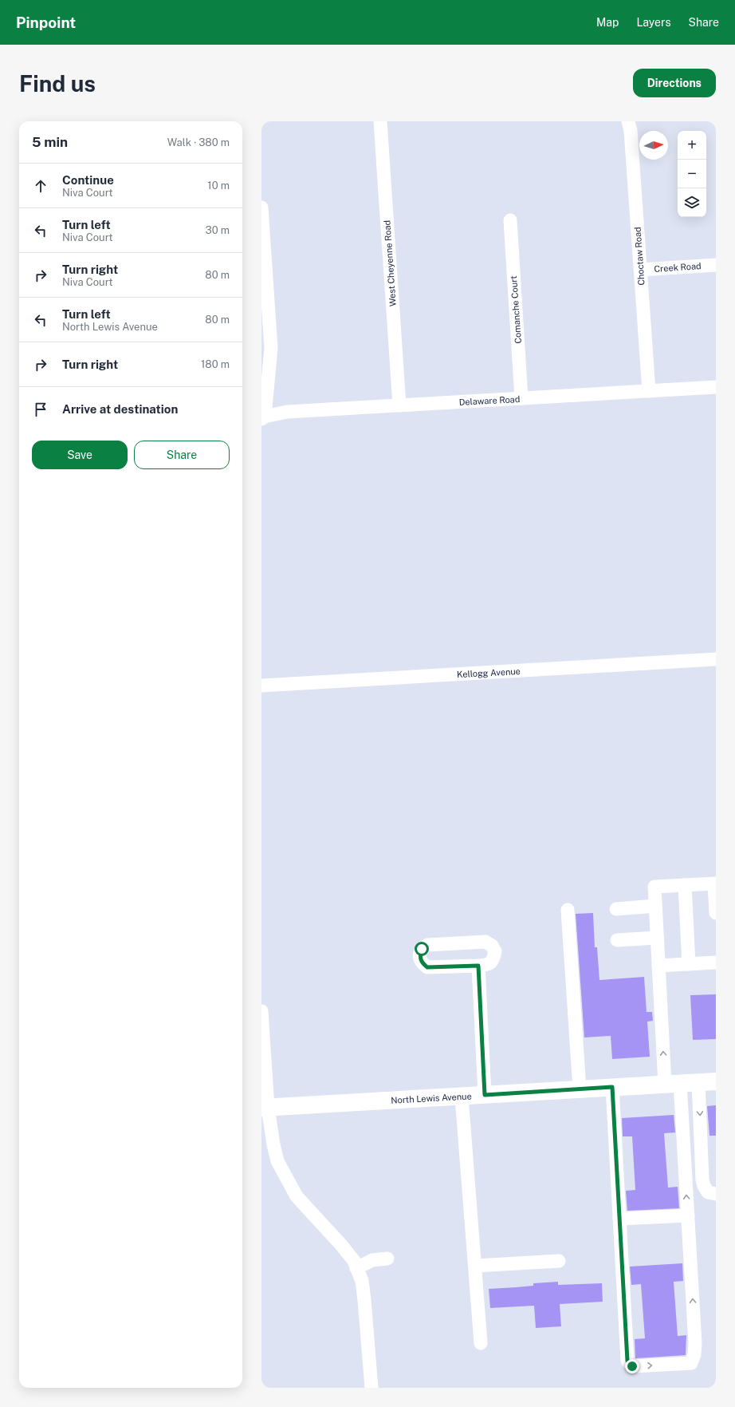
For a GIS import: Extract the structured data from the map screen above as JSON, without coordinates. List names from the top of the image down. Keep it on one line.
{"streets":{"main road":["North Lewis Avenue"],"street":["Choctaw Road","West Cheyenne Road","Creek Road","Comanche Court","Delaware Road","Kellogg Avenue"]},"crossings":[["Choctaw Road","Creek Road"],["Choctaw Road","Delaware Road"],["West Cheyenne Road","Delaware Road"],["Comanche Court","Delaware Road"]],"north":"right","page":{"header":"Pinpoint","nav":["Map","Layers","Share"],"buttons":["Directions",["Save","Share"]],"title":"Find us","heading":["5 min","Walk · 380 m"],"map_buttons":["+","−"],"list":[["Continue","Niva Court","10 m"],["Turn left","Niva Court","30 m"],["Turn right","Niva Court","80 m"],["Turn left","North Lewis Avenue","80 m"],["Turn right","180 m"],"Arrive at destination"]}}
